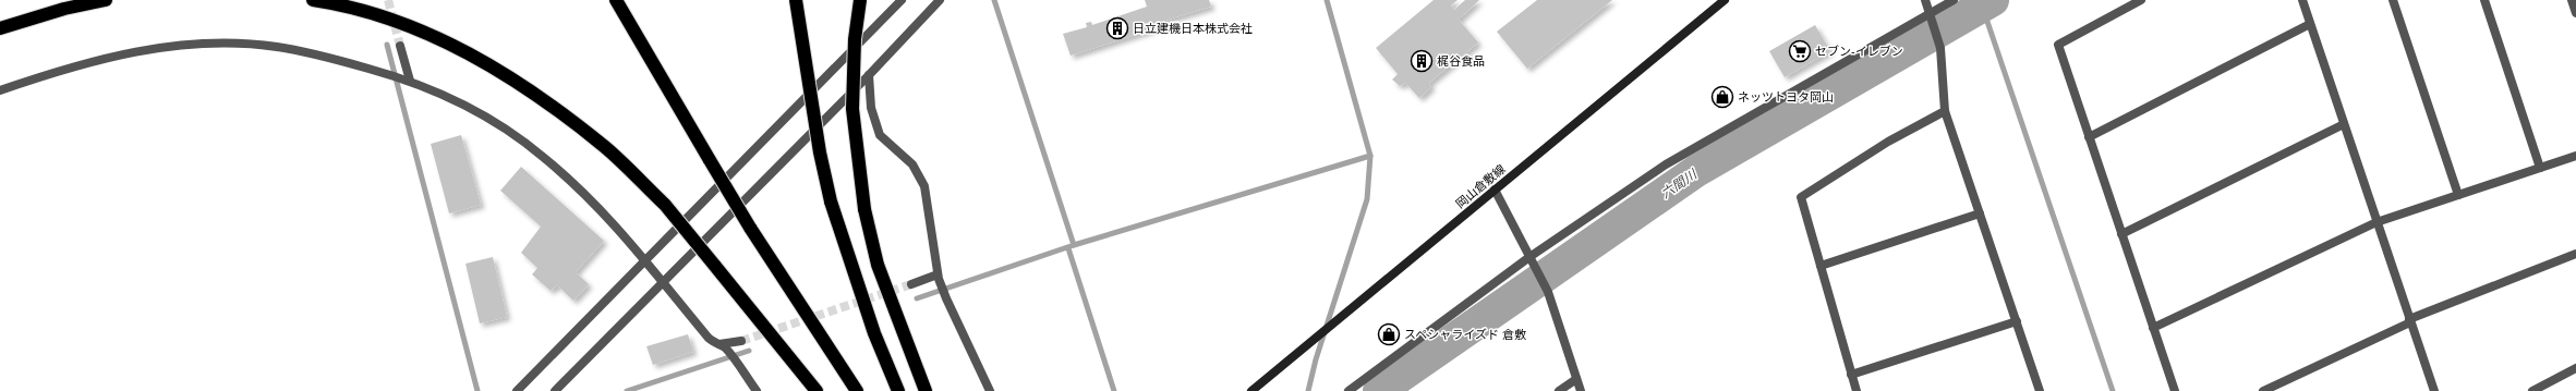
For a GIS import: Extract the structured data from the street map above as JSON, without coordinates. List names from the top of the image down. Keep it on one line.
{"streets":{"main road":["岡山倉敷線"]},"water":["六間川"],"places":{"building":["日立建機日本株式会社","梶谷食品"],"supermarket":["セブン-イレブン"],"shop":["ネッツトヨタ岡山","スペシャライズド 倉敷"]}}
